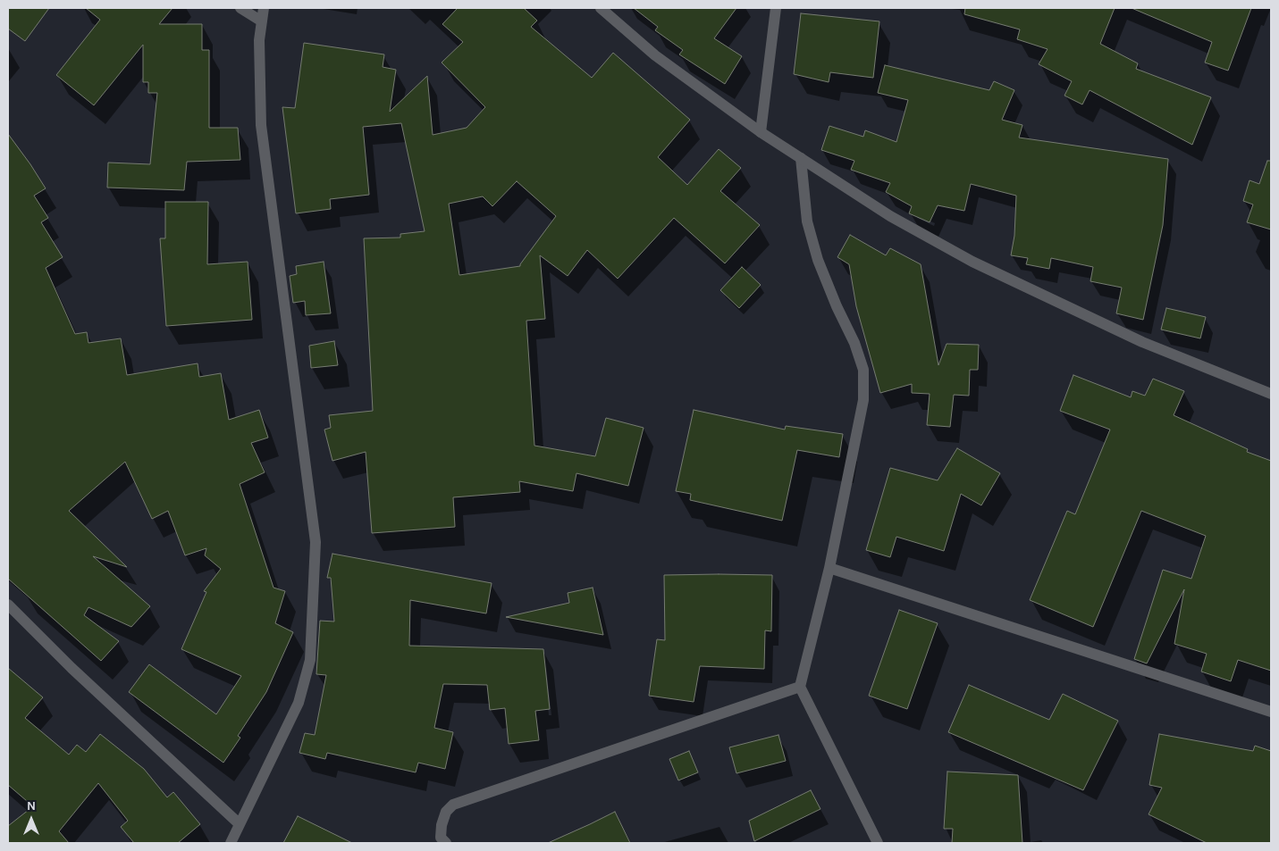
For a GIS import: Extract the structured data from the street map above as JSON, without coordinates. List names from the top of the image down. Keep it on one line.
{"north":"top"}
